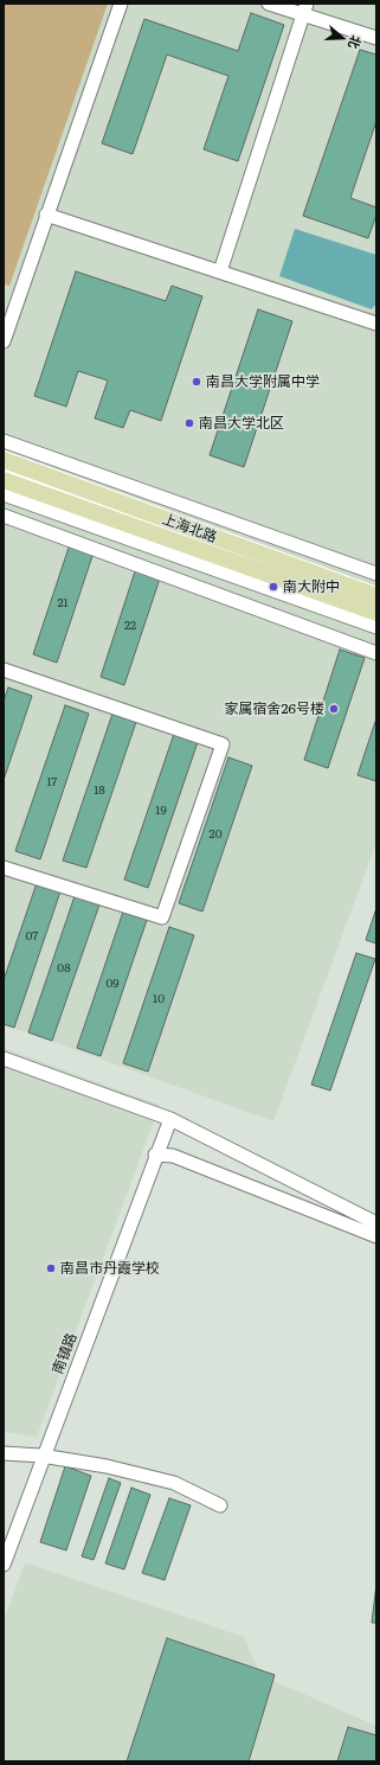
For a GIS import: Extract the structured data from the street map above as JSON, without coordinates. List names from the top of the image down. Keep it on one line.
{"streets":{"main road":["上海北路"],"street":["南镇路"]},"places":["南昌大学附属中学","南昌大学北区","南大附中","家属宿舍26号楼","南昌市丹霞学校"],"house_numbers":["21","22","17","18","19","20","07","08","09","10"],"north":"right"}
